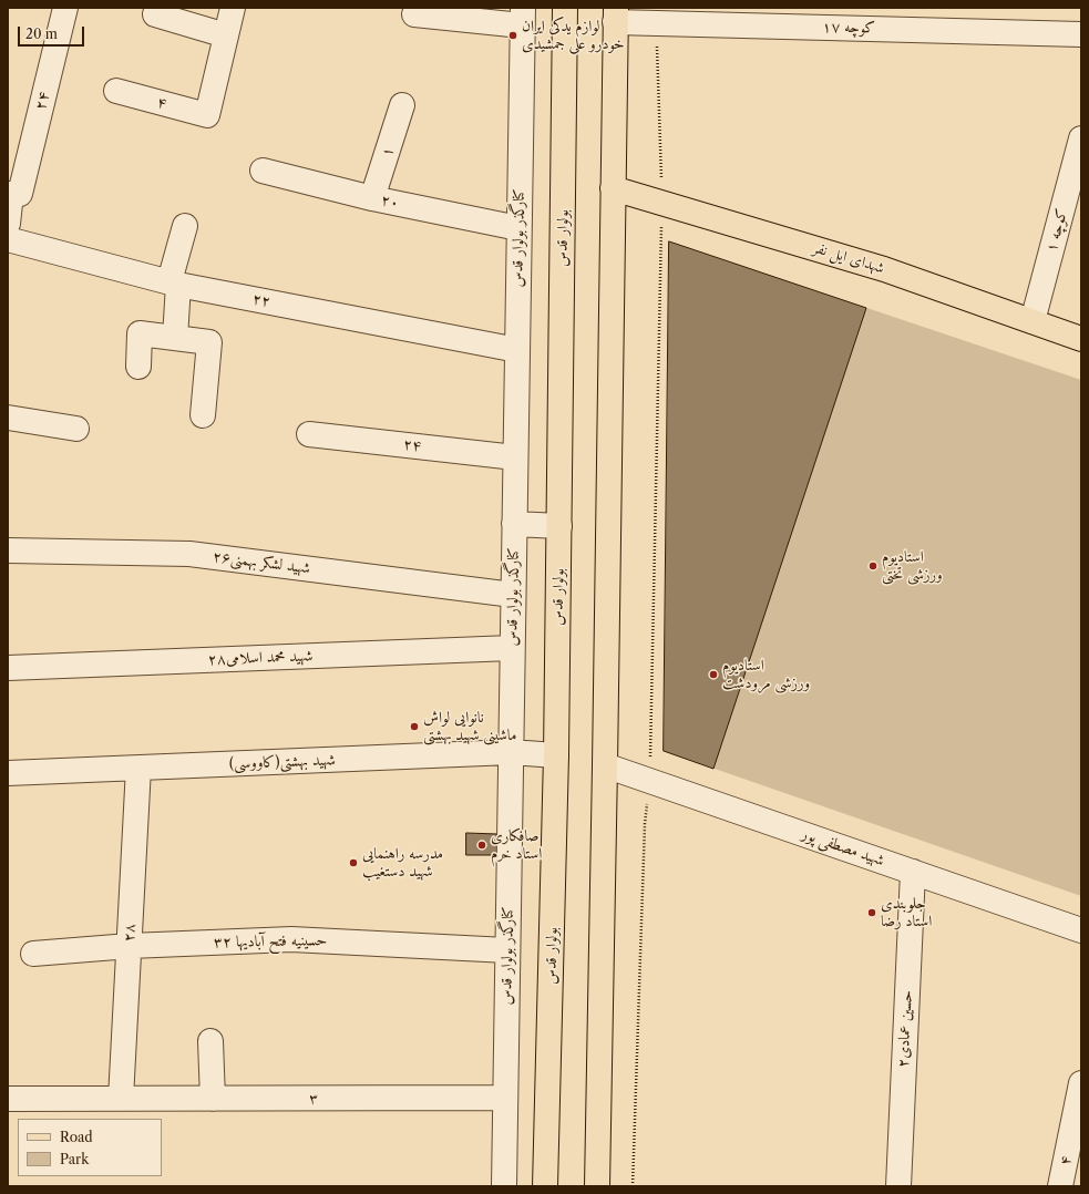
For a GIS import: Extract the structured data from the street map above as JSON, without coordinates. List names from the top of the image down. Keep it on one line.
{"streets":{"main road":["بولوار قدس","شهدای ایل نفر"],"street":["کوچه ۱۷","۲۴","۴","۱","۲۰","کوچه ۱","کنارگذر بولوار قدس","۲۲","شهید لشکر بهمنی۲۶","شهید محمد اسلامی۲۸","شهید بهشتی(کاووسی)","شهید مصطفی پور","۲۸","حسینیه فتح آبادیها ۳۲","حسین عمادی۲","۳"]},"crossings":[["۲۴","کنارگذر بولوار قدس"],["۱","۲۰"],["۲۰","کنارگذر بولوار قدس"],["کوچه ۱","شهدای ایل نفر"],["کنارگذر بولوار قدس","۲۲"],["کنارگذر بولوار قدس","شهید لشکر بهمنی۲۶"],["کنارگذر بولوار قدس","شهید محمد اسلامی۲۸"],["کنارگذر بولوار قدس","شهید بهشتی(کاووسی)"],["کنارگذر بولوار قدس","حسینیه فتح آبادیها ۳۲"],["کنارگذر بولوار قدس","۳"],["بولوار قدس","شهید بهشتی(کاووسی)"],["شهید بهشتی(کاووسی)","۲۸"],["شهید مصطفی پور","حسین عمادی۲"],["۲۸","حسینیه فتح آبادیها ۳۲"],["۲۸","۳"]],"places":["لوازم یدکی ایران خودرو علی جمشیدی","استادیوم ورزشی تختی","استادیوم ورزشی مرودشت","نانوایی لواش ماشینی شهید بهشتی","صافکاری استاد خرم","مدرسه راهنمایی شهید دستغیب","جلوبندی استاد رضا"],"legend":["Road","Park"],"scale_bar":"20 m"}
